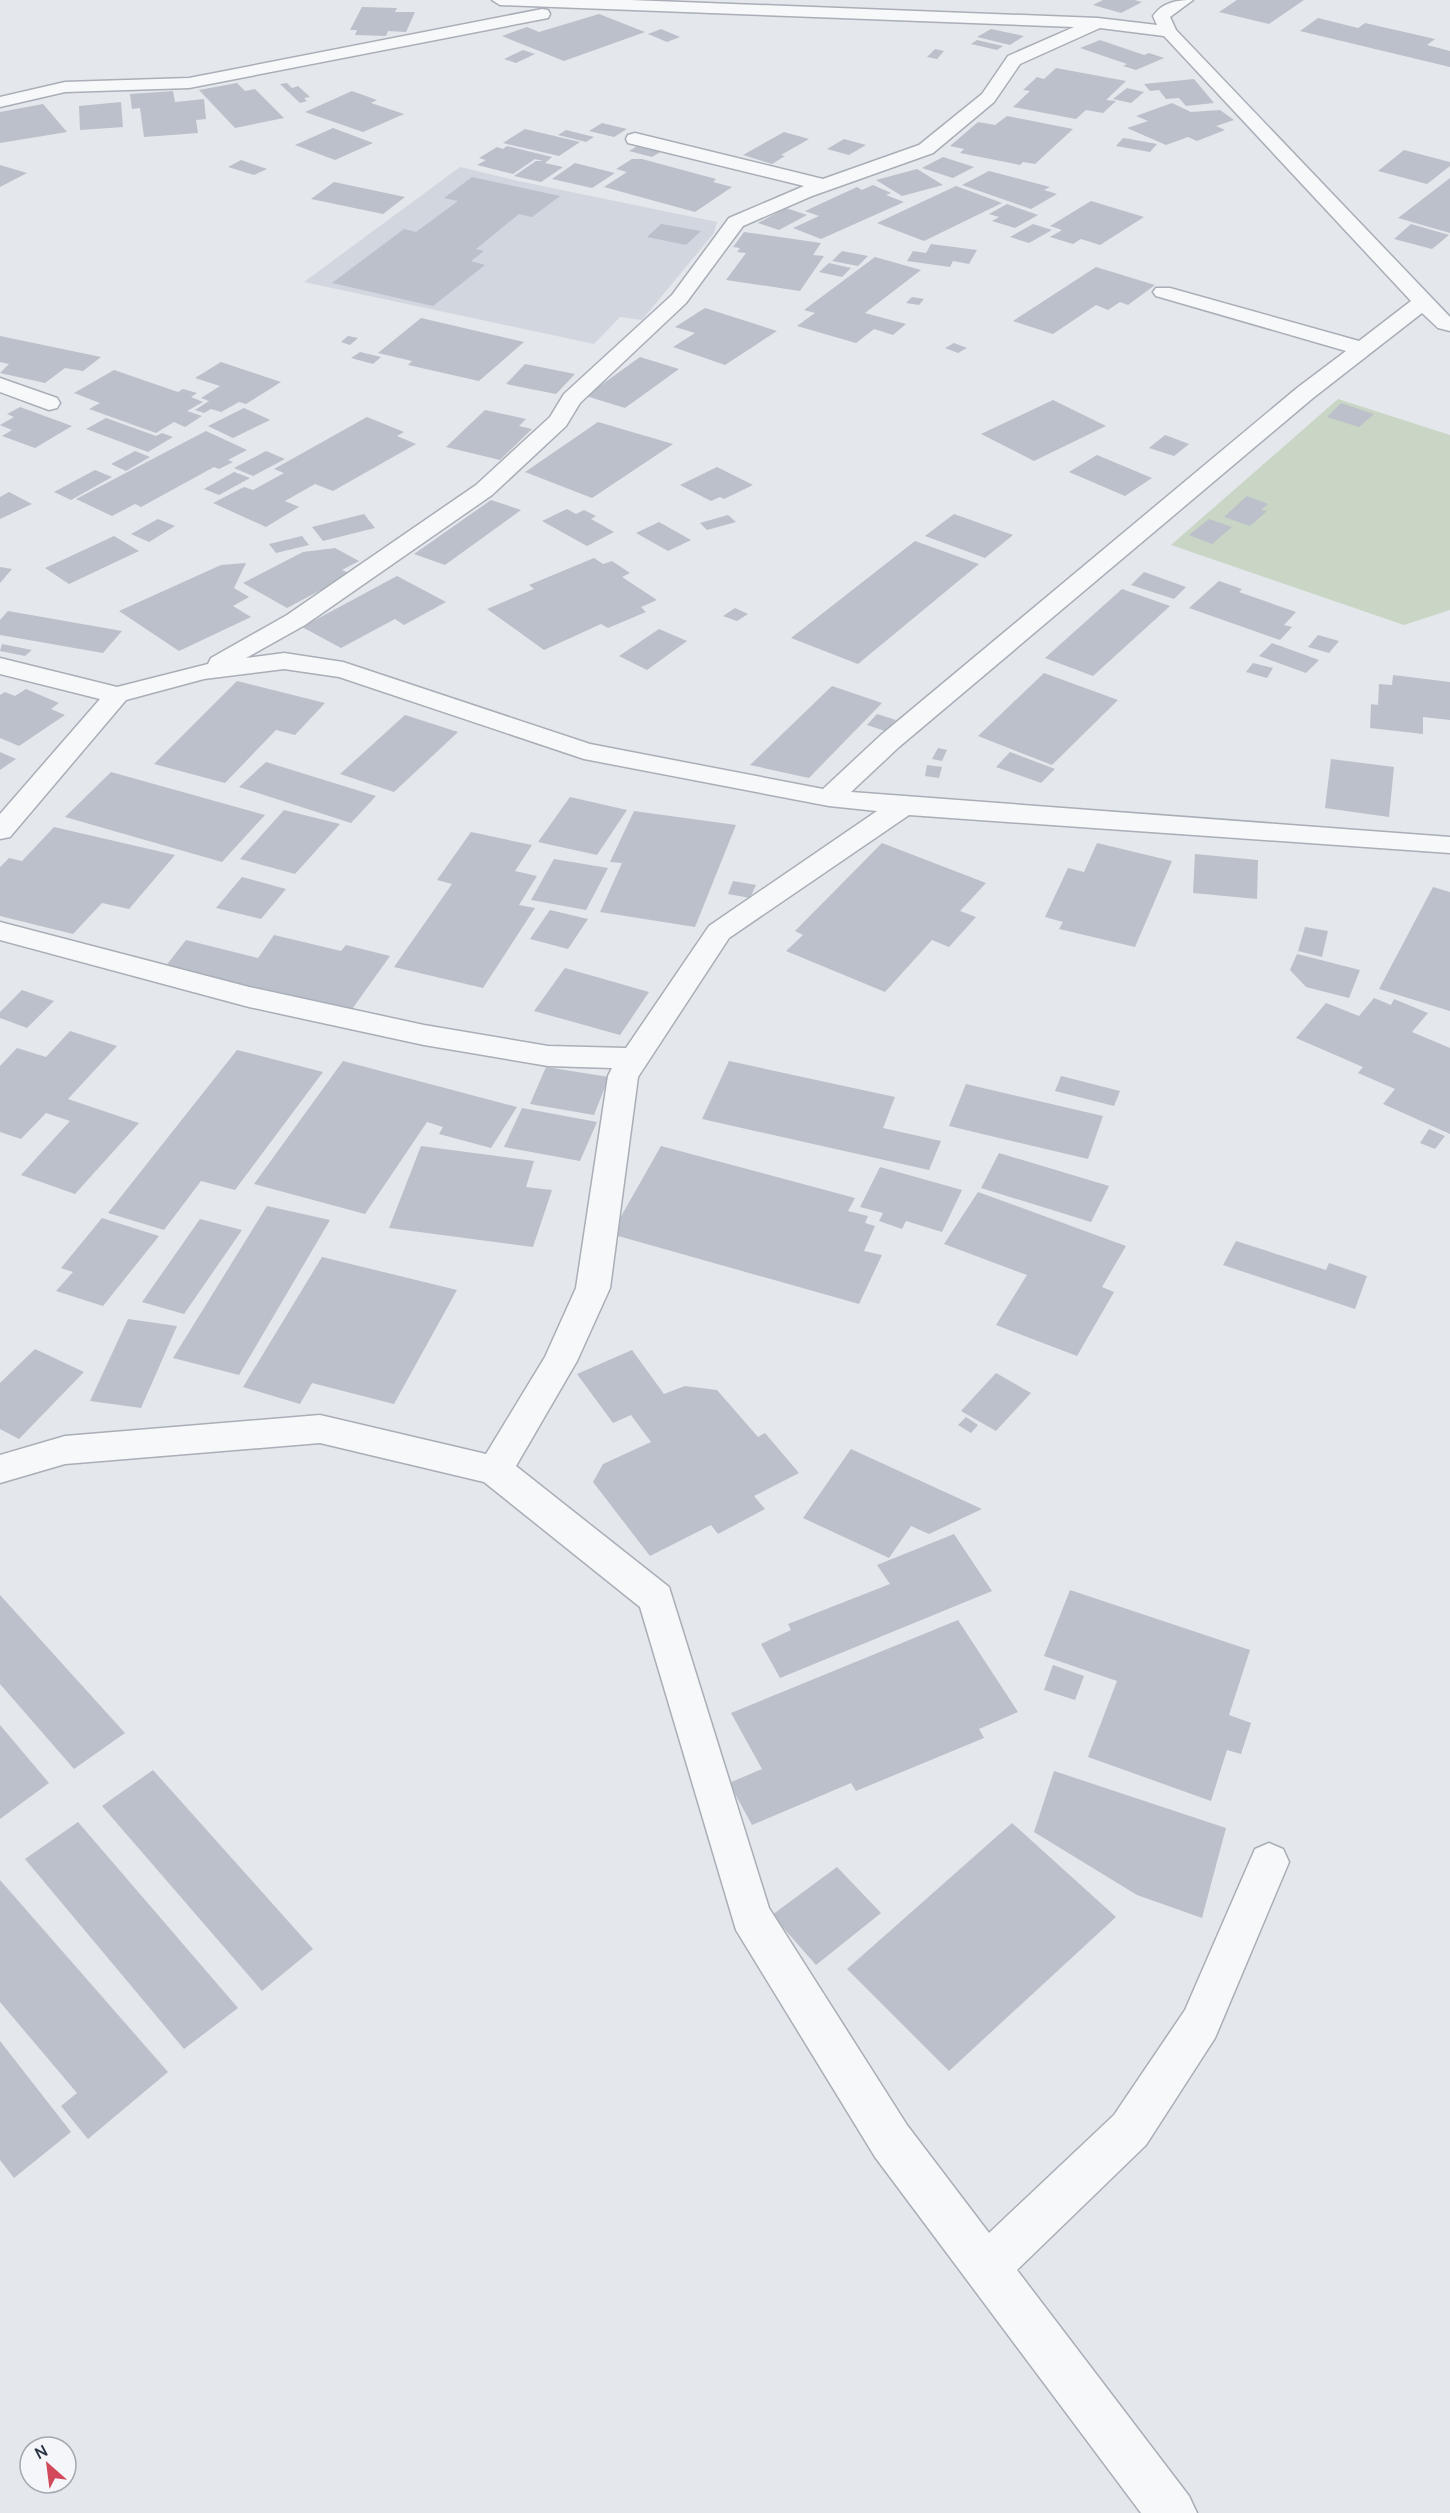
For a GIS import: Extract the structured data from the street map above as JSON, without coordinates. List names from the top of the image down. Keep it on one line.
{"north":"top left"}
